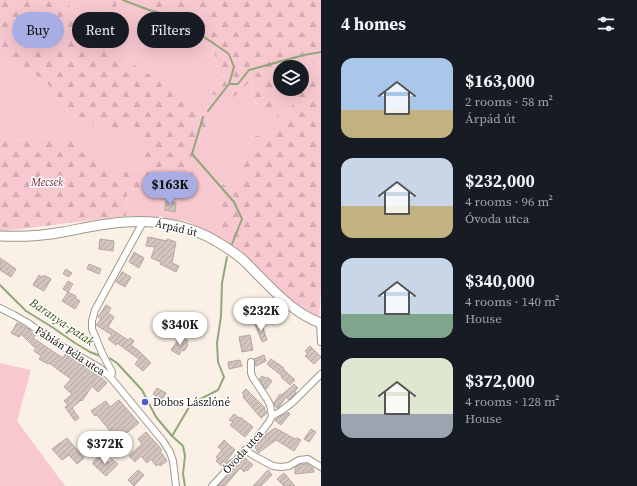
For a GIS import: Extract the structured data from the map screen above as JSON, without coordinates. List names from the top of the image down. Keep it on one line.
{"streets":{"main road":["Árpád út"],"street":["Fábián Béla utca","Óvoda utca"]},"water":["Baranya-patak"],"parks":["Mecsek"],"places":["Dobos Lászlóné"],"page":{"heading":"4 homes","chip":["Buy","Rent","Filters"],"list":[{"name":"$163,000","note":"2 rooms · 58 m² · Árpád út"},{"name":"$232,000","note":"4 rooms · 96 m² · Óvoda utca"},{"name":"$340,000","note":"4 rooms · 140 m² · House"},{"name":"$372,000","note":"4 rooms · 128 m² · House"}],"price":["$163K","$232K","$340K","$372K"]}}
